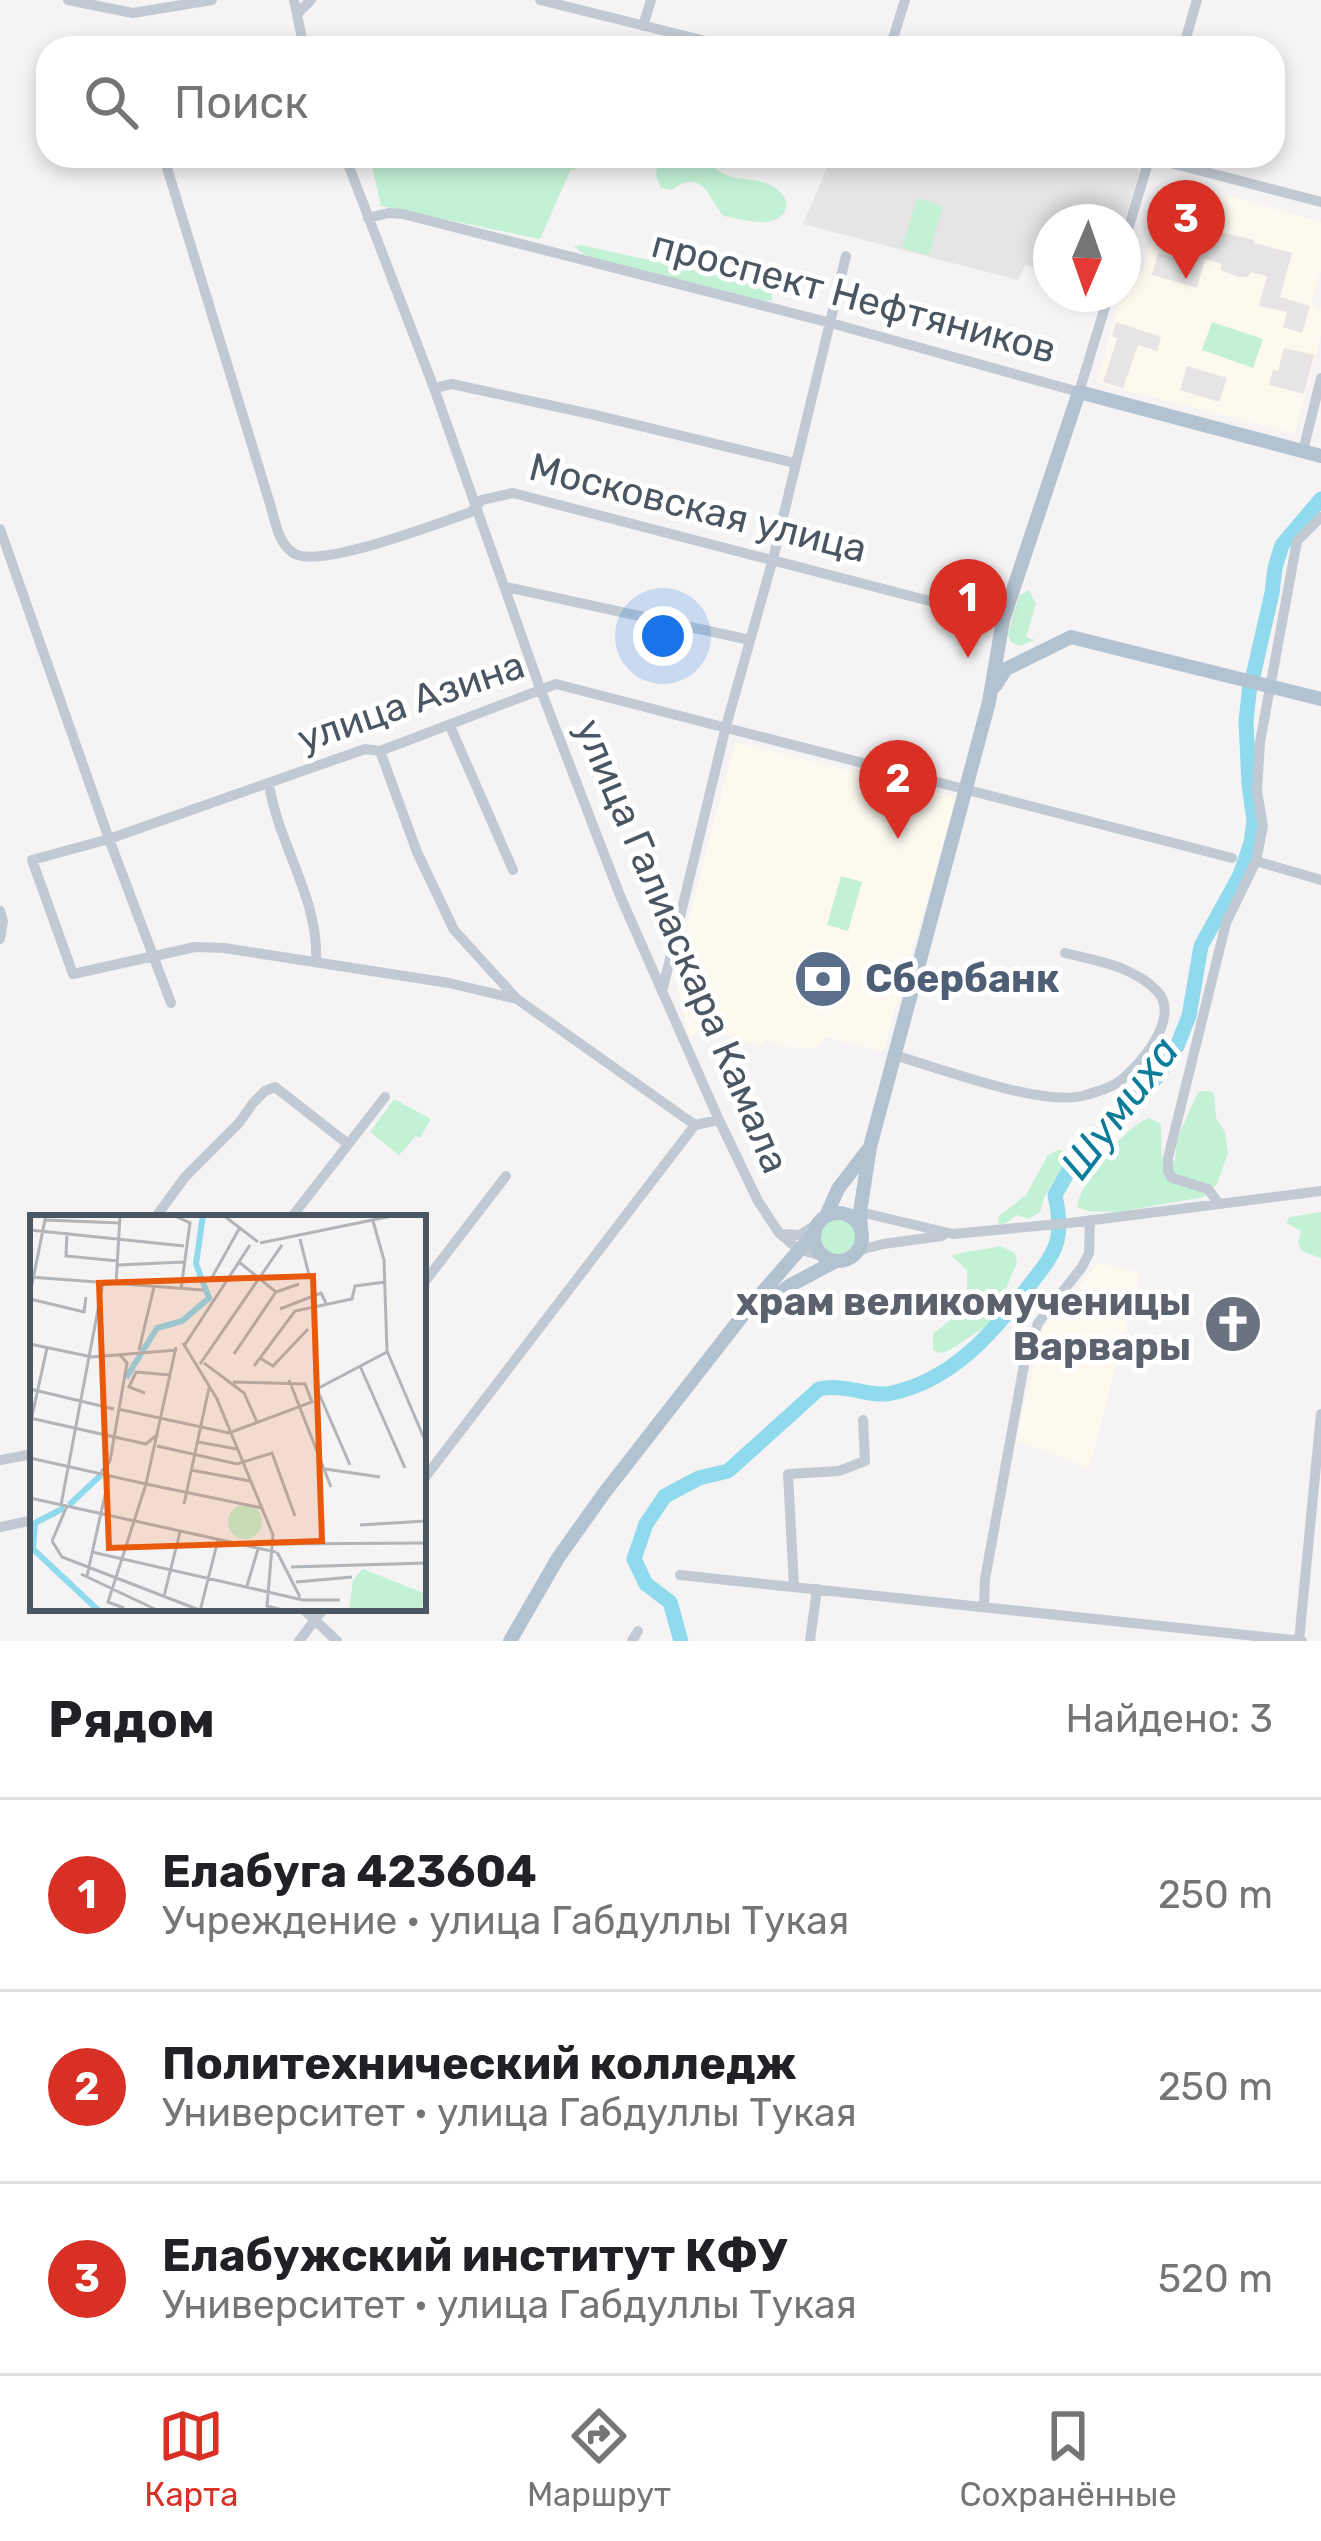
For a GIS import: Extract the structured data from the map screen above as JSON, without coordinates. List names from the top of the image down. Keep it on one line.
{"streets":{"main road":["проспект Нефтяников"],"street":["Московская улица","улица Азина","улица Галиаскара Камала"]},"crossings":[["проспект Нефтяников","улица Галиаскара Камала"],["Московская улица","улица Галиаскара Камала"],["улица Азина","улица Галиаскара Камала"]],"water":["Шумиха"],"places":{"bank":["Сбербанк"],"church":["храм великомученицы Варвары"]},"north":"bottom","page":{"search":"Поиск","pins":["3","1","2"],"heading":["Рядом","Найдено: 3"],"list":[{"mark":"1","name":"Елабуга 423604","note":"Учреждение · улица Габдуллы Тукая","value":"250 m"},{"mark":"2","name":"Политехнический колледж","note":"Университет · улица Габдуллы Тукая","value":"250 m"},{"mark":"3","name":"Елабужский институт КФУ","note":"Университет · улица Габдуллы Тукая","value":"520 m"}],"nav":["Карта","Маршрут","Сохранённые"]}}
